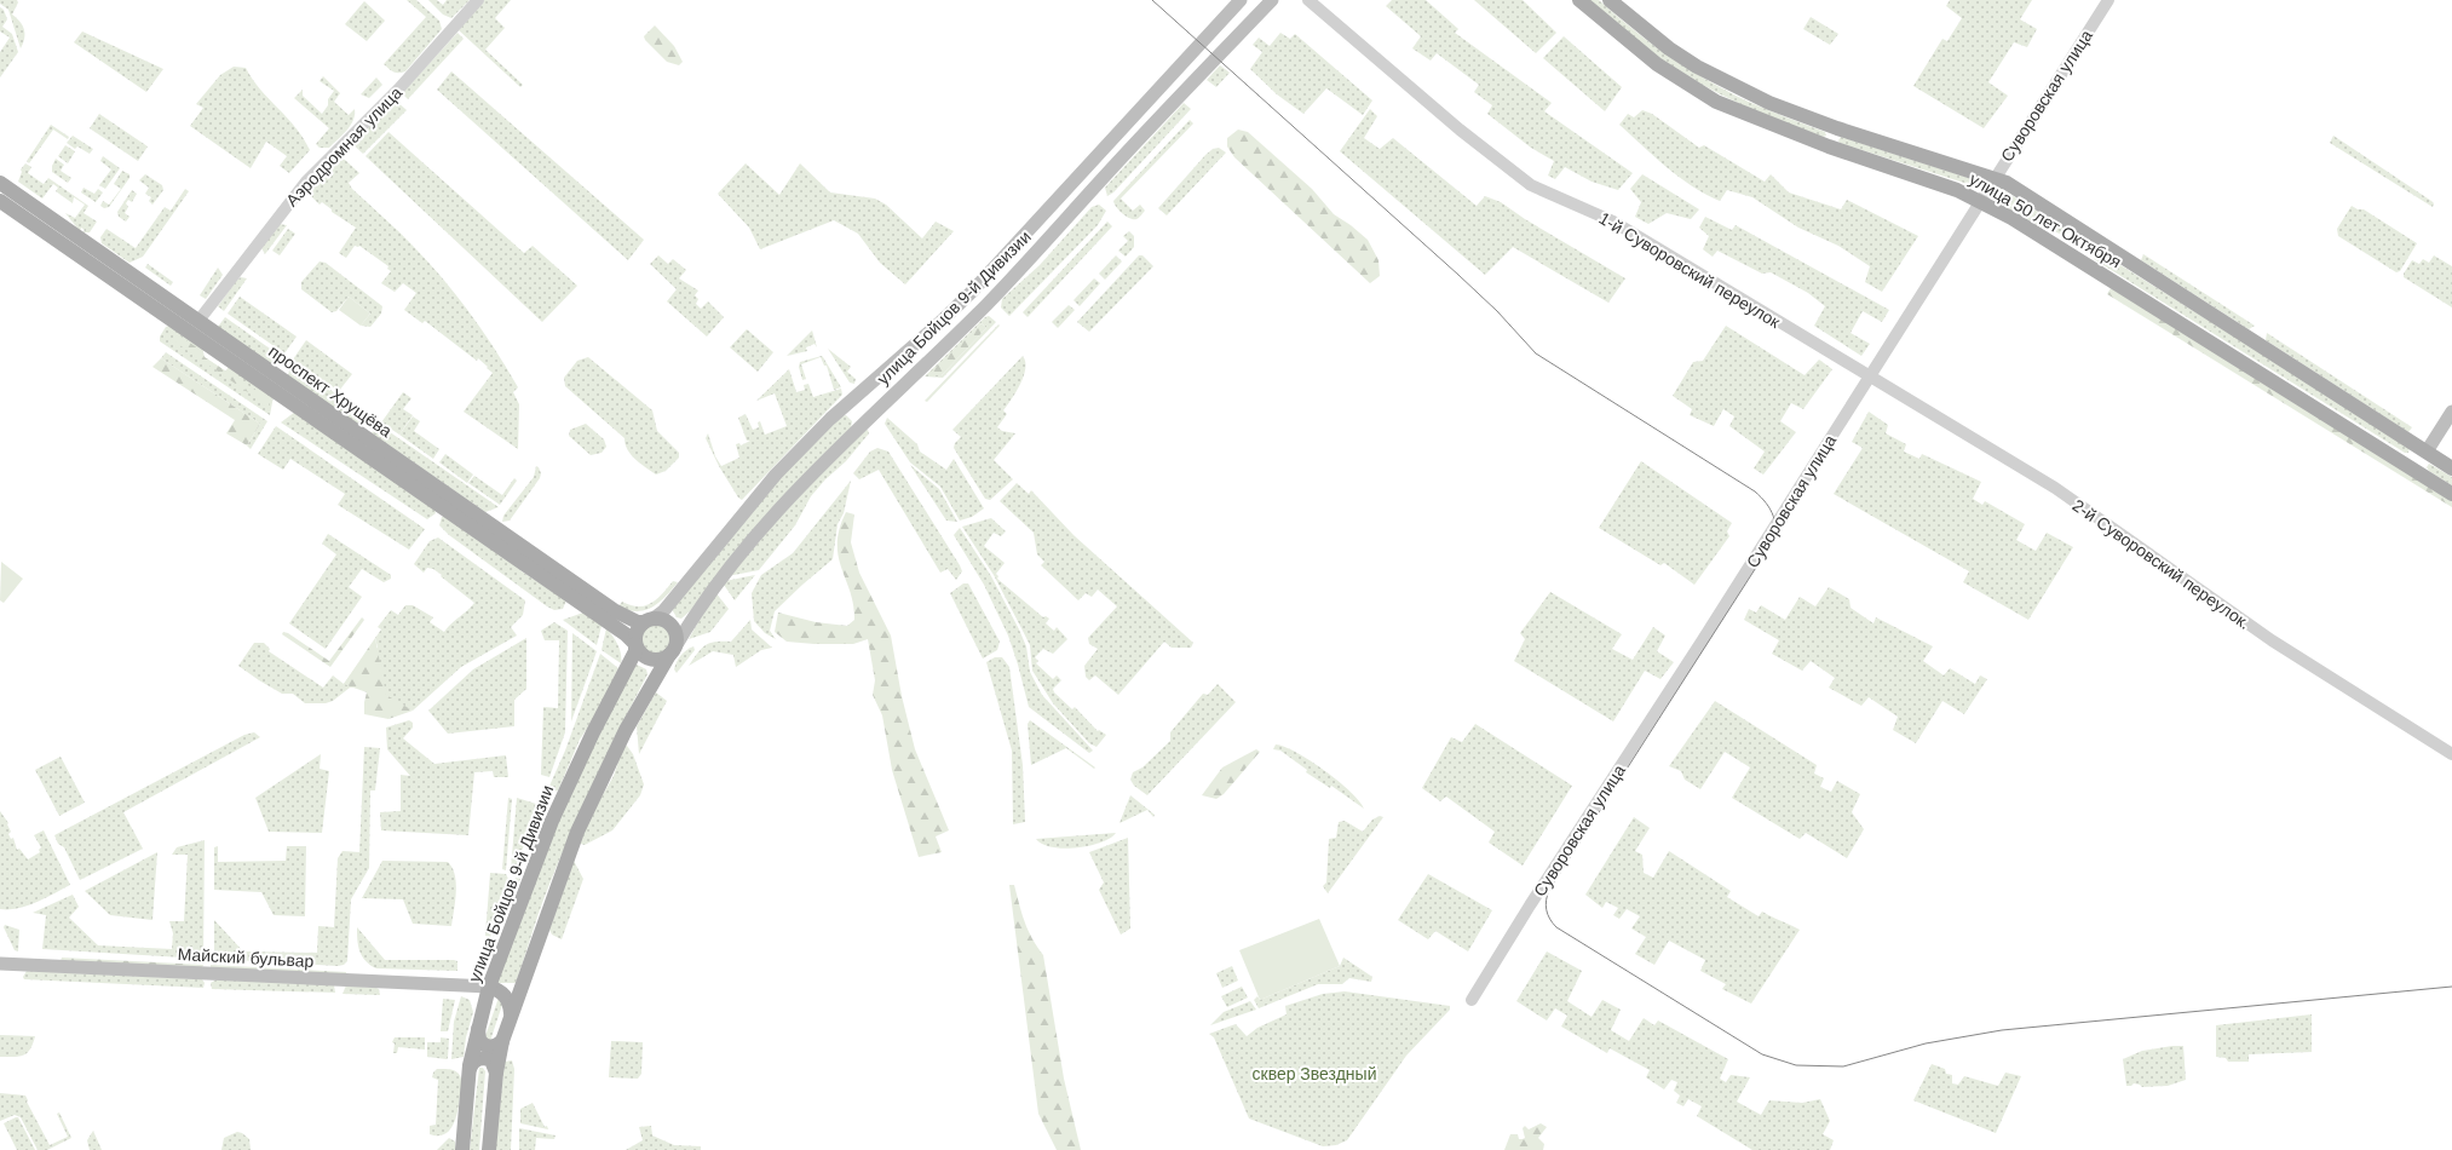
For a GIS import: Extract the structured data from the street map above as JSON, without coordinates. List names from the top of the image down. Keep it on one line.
{"streets":{"main road":["улица 50 лет Октября","улица Бойцов 9-й Дивизии","проспект Хрущёва","Майский бульвар"],"street":["Суворовская улица","Аэродромная улица","1-й Суворовский переулок","2-й Суворовский переулок."]},"crossings":[["Суворовская улица","улица 50 лет Октября"],["Суворовская улица","1-й Суворовский переулок"],["Суворовская улица","2-й Суворовский переулок."],["Аэродромная улица","проспект Хрущёва"],["1-й Суворовский переулок","2-й Суворовский переулок."],["улица Бойцов 9-й Дивизии","проспект Хрущёва"],["улица Бойцов 9-й Дивизии","Майский бульвар"]],"parks":["сквер Звездный"]}
